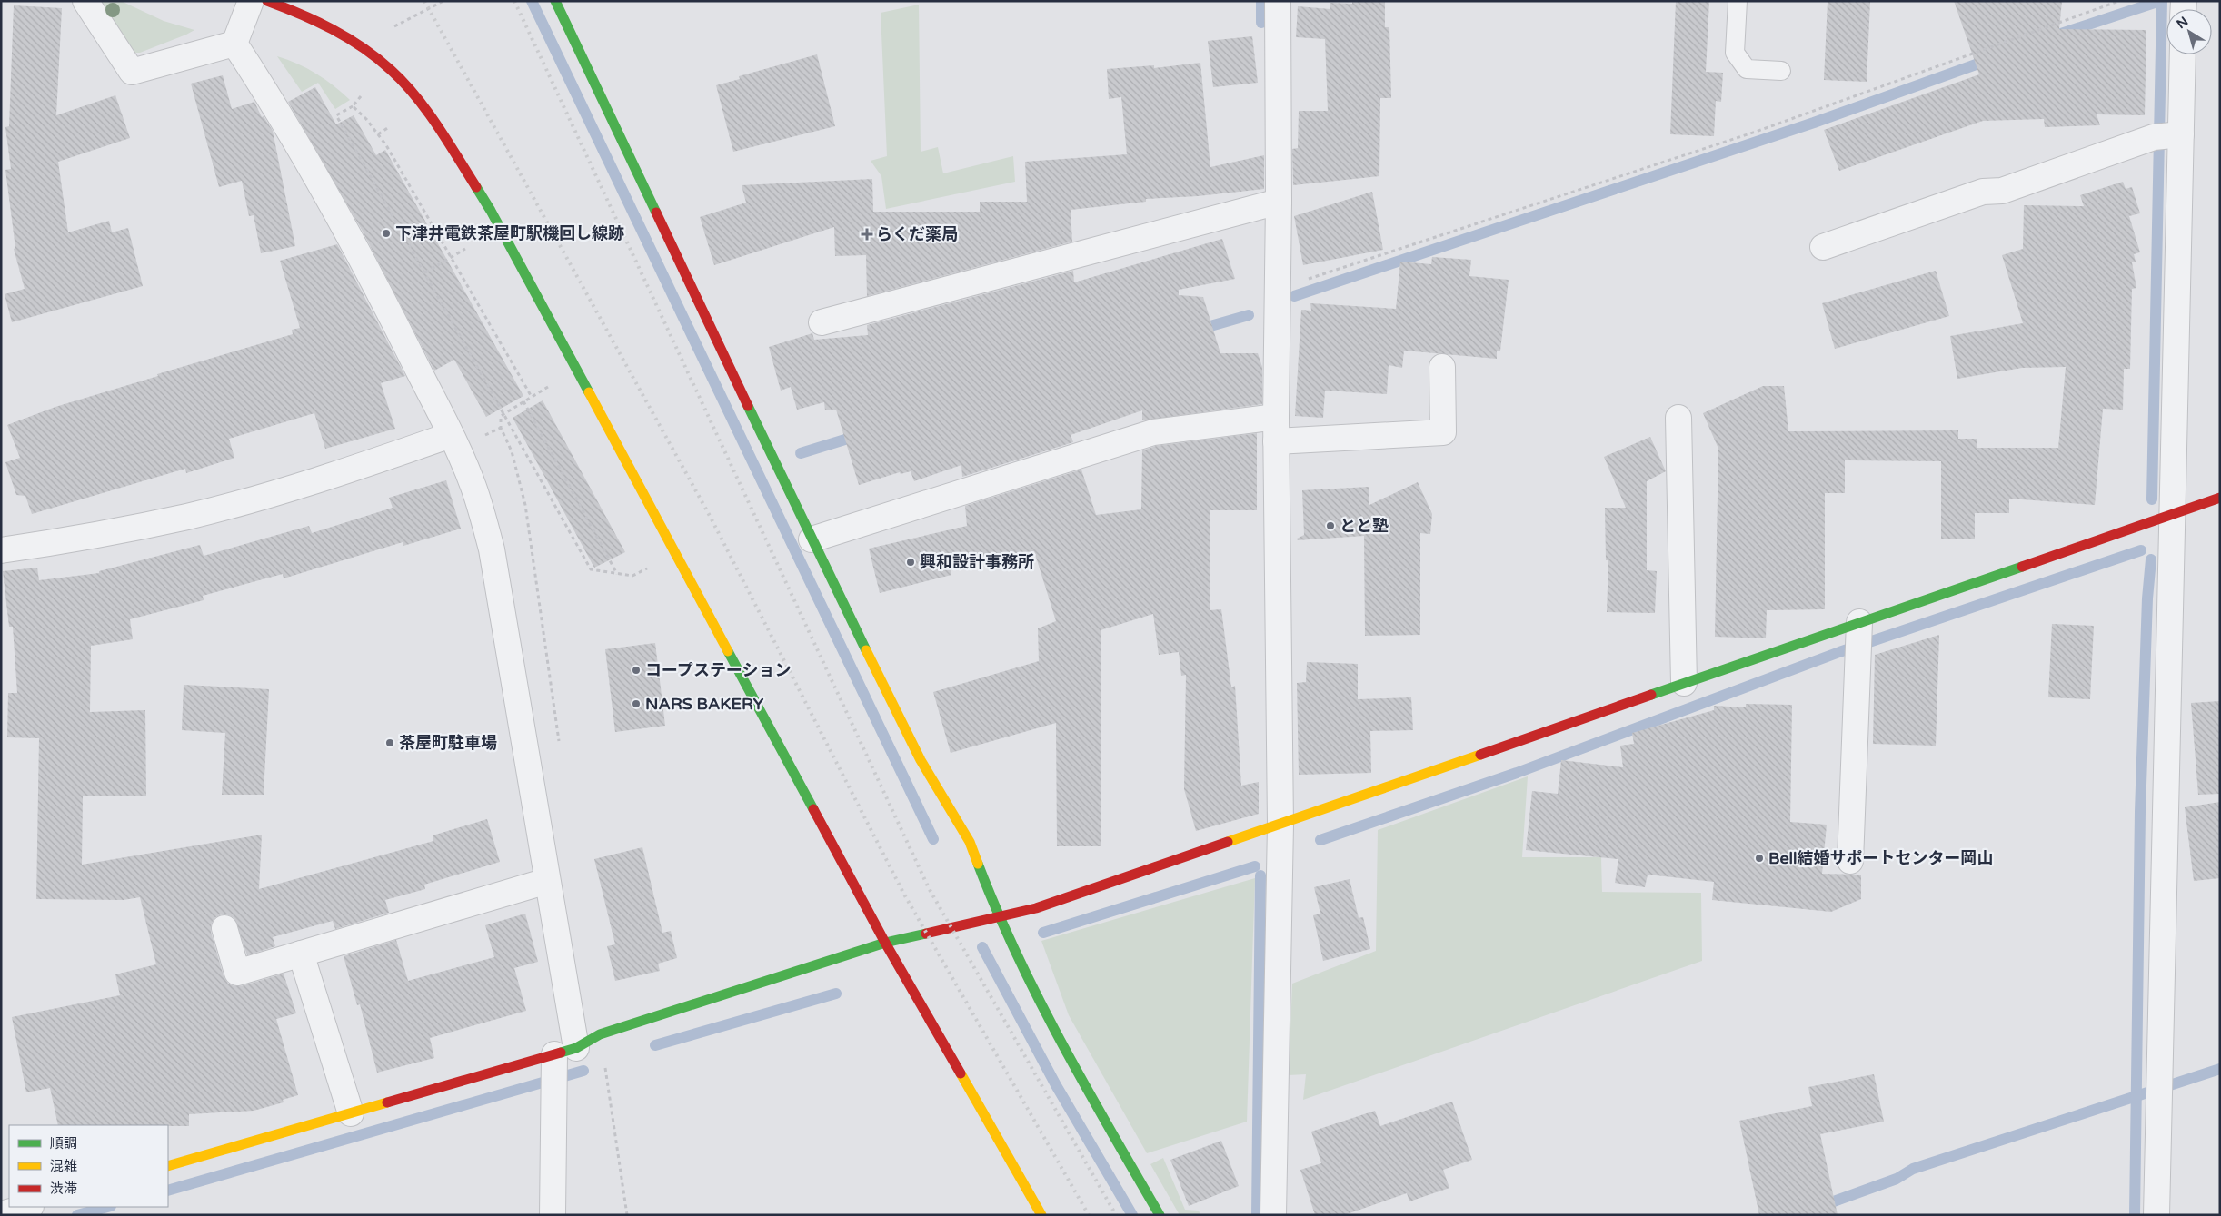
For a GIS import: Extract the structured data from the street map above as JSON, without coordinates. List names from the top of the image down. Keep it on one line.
{"places":{"other":["下津井電鉄茶屋町駅機回し線跡","とと塾","興和設計事務所","コープステーション","NARS BAKERY","茶屋町駐車場","Bell結婚サポートセンター岡山"],"health":["らくだ薬局"]},"legend":["順調","混雑","渋滞"],"north":"top left"}
